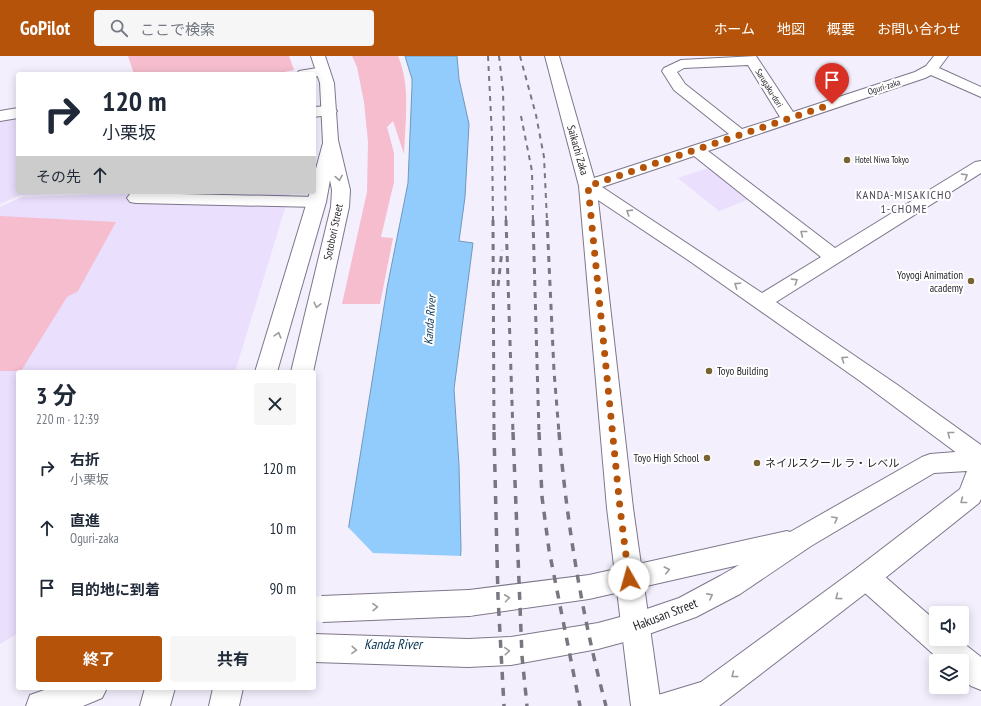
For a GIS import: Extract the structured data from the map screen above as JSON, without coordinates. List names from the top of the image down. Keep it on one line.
{"streets":{"street":["Oguri-zaka","Sarugaku-dori","Saikachi Zaka","Sotobori Street","Hakusan Street"]},"crossings":[["Oguri-zaka","Sarugaku-dori"],["Oguri-zaka","Saikachi Zaka"],["Saikachi Zaka","Hakusan Street"]],"districts":["KANDA-MISAKICHO 1-CHOME"],"water":["Kanda River"],"places":["Hotel Niwa Tokyo","Yoyogi Animation academy","Toyo Building","Toyo High School","ネイルスクール ラ・レベル"],"page":{"header":"GoPilot","search":"ここで検索","nav":["ホーム","地図","概要","お問い合わせ"],"turn":["120 m","小栗坂"],"then":"その先","heading":["3 分","220 m · 12:39"],"list":[{"name":"右折","note":"小栗坂","value":"120 m"},{"name":"直進","note":"Oguri-zaka","value":"10 m"},{"name":"目的地に到着","value":"90 m"}],"buttons":["終了","共有"]}}
